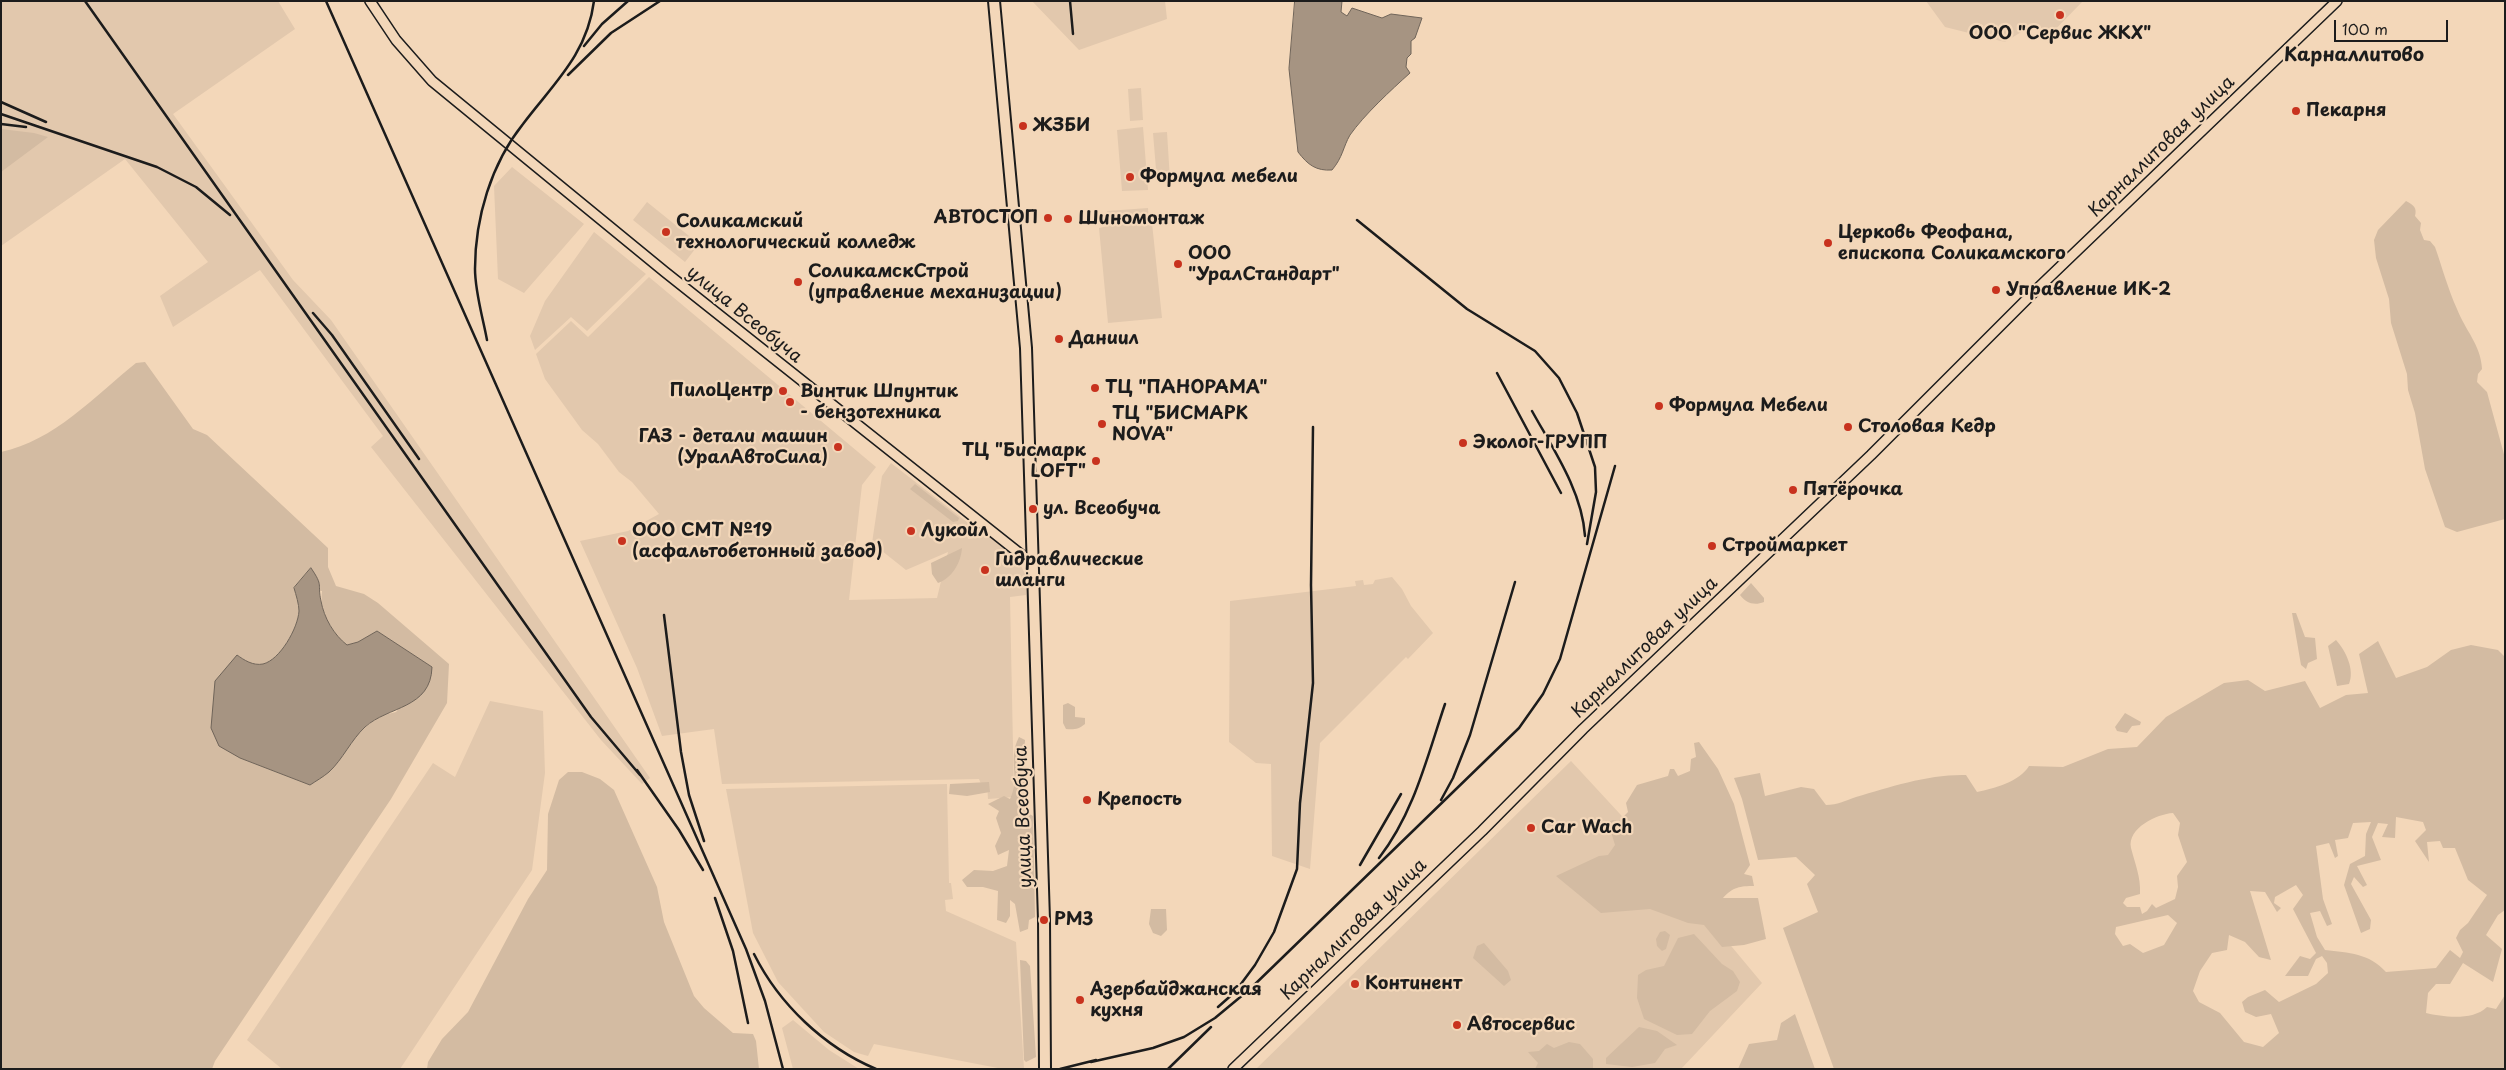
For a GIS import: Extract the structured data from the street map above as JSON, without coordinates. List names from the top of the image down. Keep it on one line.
{"streets":{"main road":["улица Всеобуча"],"street":["Карналлитовая улица"]},"districts":["Карналлитово"],"places":["ООО \"Сервис ЖКХ\"","Пекарня","ЖЗБИ","Формула мебели","АВТОСТОП","Шиномонтаж","Соликамский технологический колледж","Церковь Феофана, епископа Соликамского","ООО \"УралСтандарт\"","СоликамскСтрой (управление механизации)","Управление ИК-2","Даниил","ТЦ \"ПАНОРАМА\"","ПилоЦентр","Винтик Шпунтик - бензотехника","Формула Мебели","ТЦ \"БИСМАРК NOVA\"","Столовая Кедр","Эколог-ГРУПП","ГАЗ - детали машин (УралАвтоСила)","ТЦ \"Бисмарк LOFT\"","Пятёрочка","ул. Всеобуча","Лукойл","ООО СМТ №19 (асфальтобетонный завод)","Строймаркет","Гидравлические шланги","Крепость","Car Wach","РМЗ","Континент","Азербайджанская кухня","Автосервис"],"scale_bar":"100 m"}
